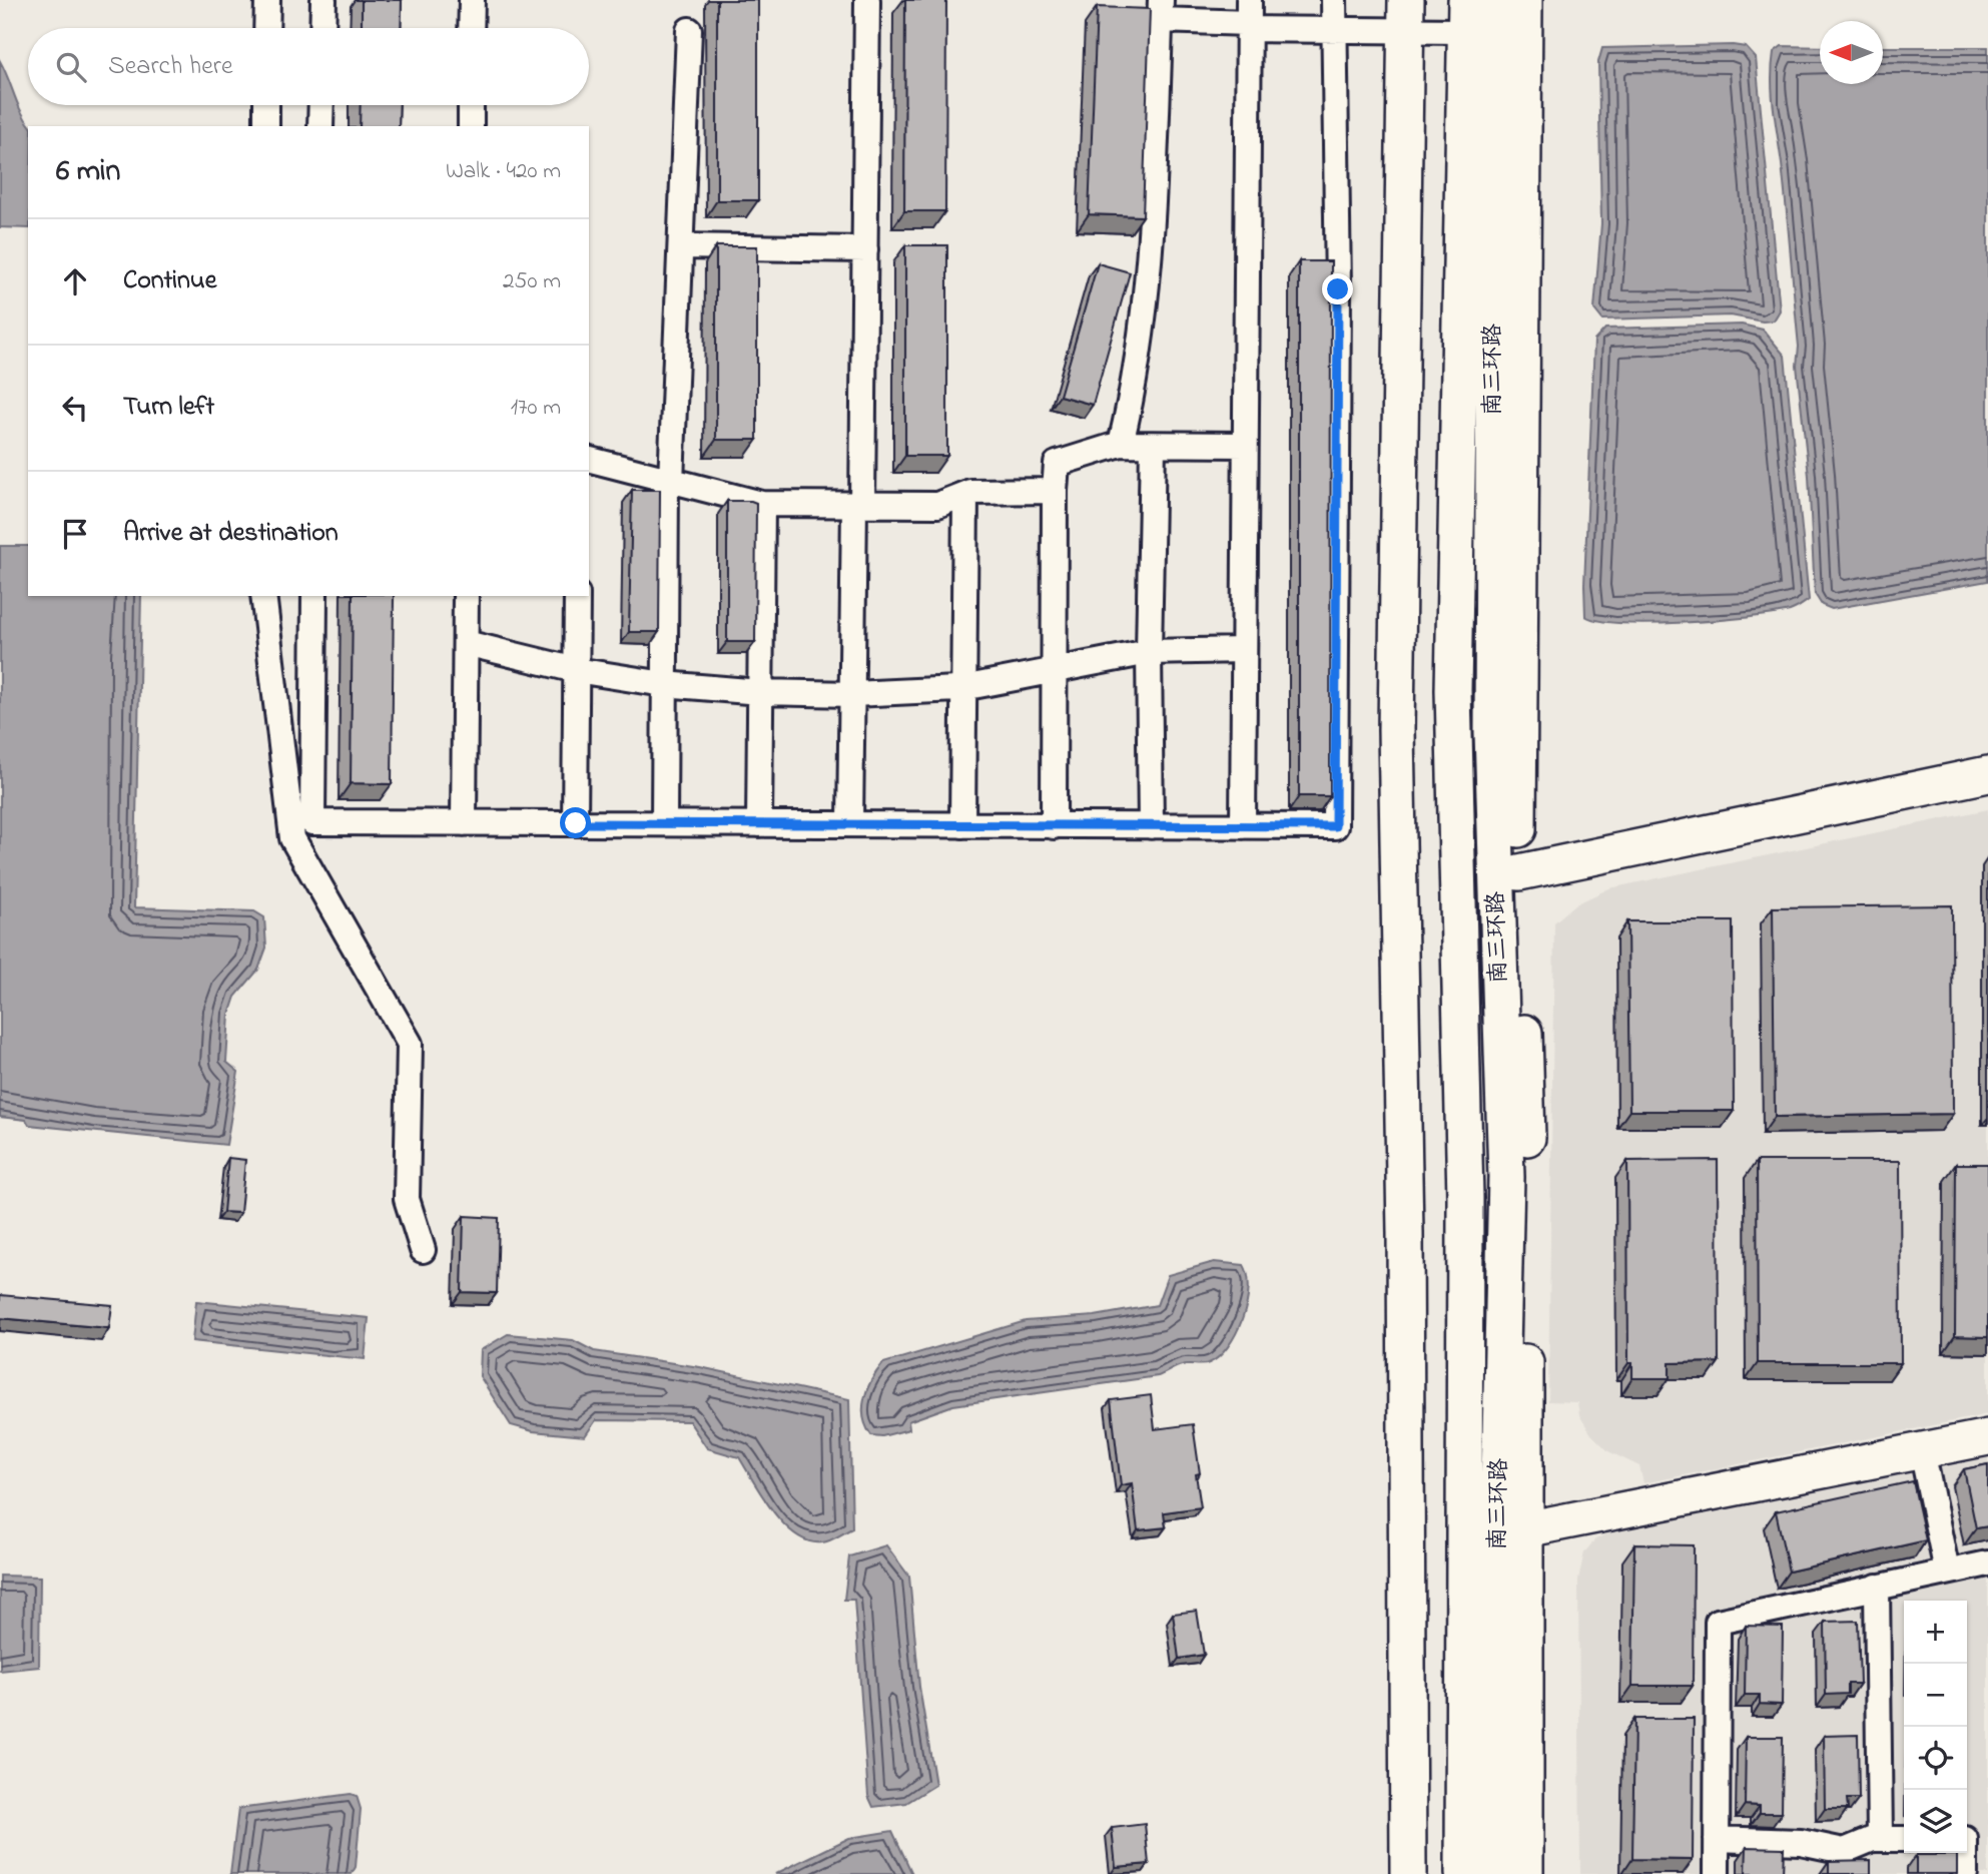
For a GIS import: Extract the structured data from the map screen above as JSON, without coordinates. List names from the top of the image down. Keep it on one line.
{"streets":{"street":["南三环路"]},"north":"left","page":{"search":"Search here","heading":["6 min","Walk · 420 m"],"list":[["Continue","250 m"],["Turn left","170 m"],"Arrive at destination"],"map_buttons":["+","−"]}}
